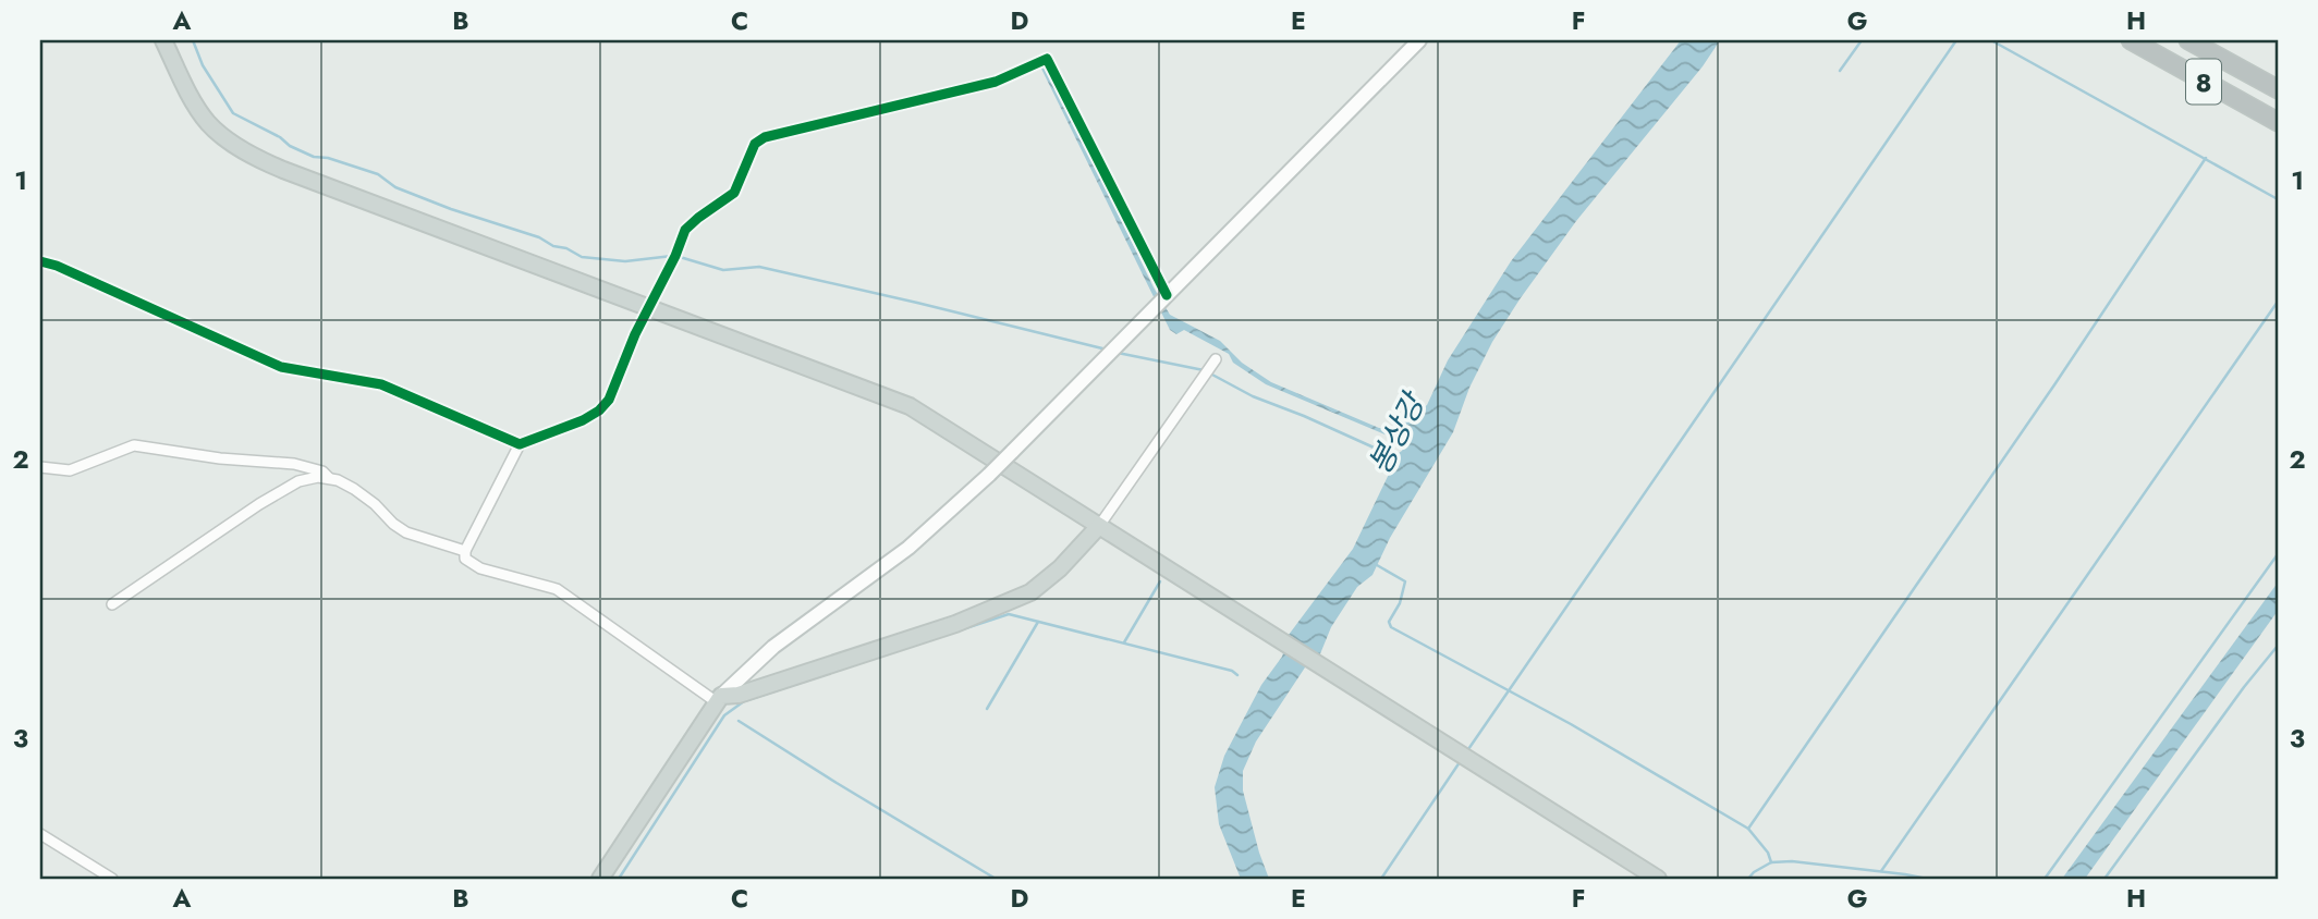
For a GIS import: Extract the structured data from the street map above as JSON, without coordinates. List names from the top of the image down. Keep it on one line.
{"streets":{"highway":["8"]},"water":["봉상강"],"grid":{"columns":["A","B","C","D","E","F","G","H"],"rows":["1","2","3"]}}
